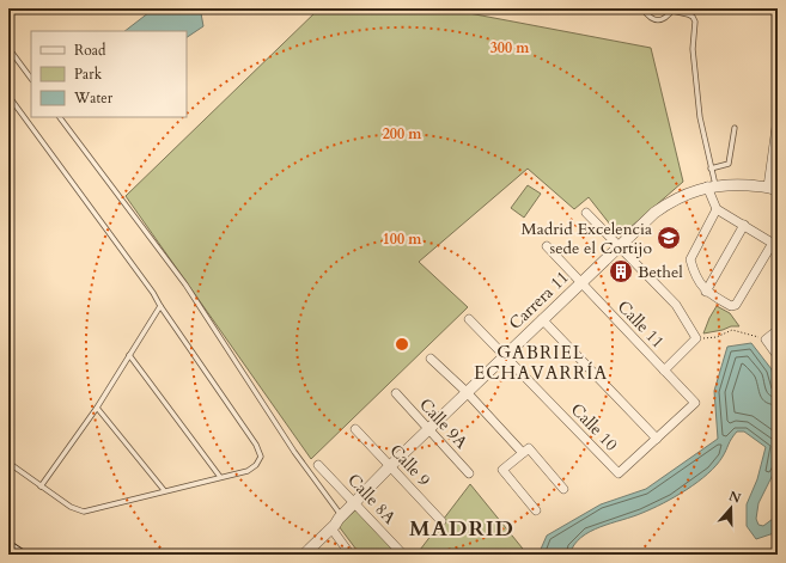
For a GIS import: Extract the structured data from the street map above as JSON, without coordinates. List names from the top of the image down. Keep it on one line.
{"streets":{"street":["Carrera 11","Calle 11","Calle 9A","Calle 10","Calle 9","Calle 8A"]},"crossings":[["Carrera 11","Calle 11"],["Carrera 11","Calle 9A"],["Carrera 11","Calle 10"],["Carrera 11","Calle 9"],["Carrera 11","Calle 8A"],["Calle 11","Calle 10"]],"districts":["GABRIEL ECHAVARRÍA","MADRID"],"places":{"school or university":["Madrid Excelencia sede el Cortijo"],"building":["Bethel"]},"legend":["Road","Park","Water"],"north":"top","rings":["300 m","200 m","100 m"]}
